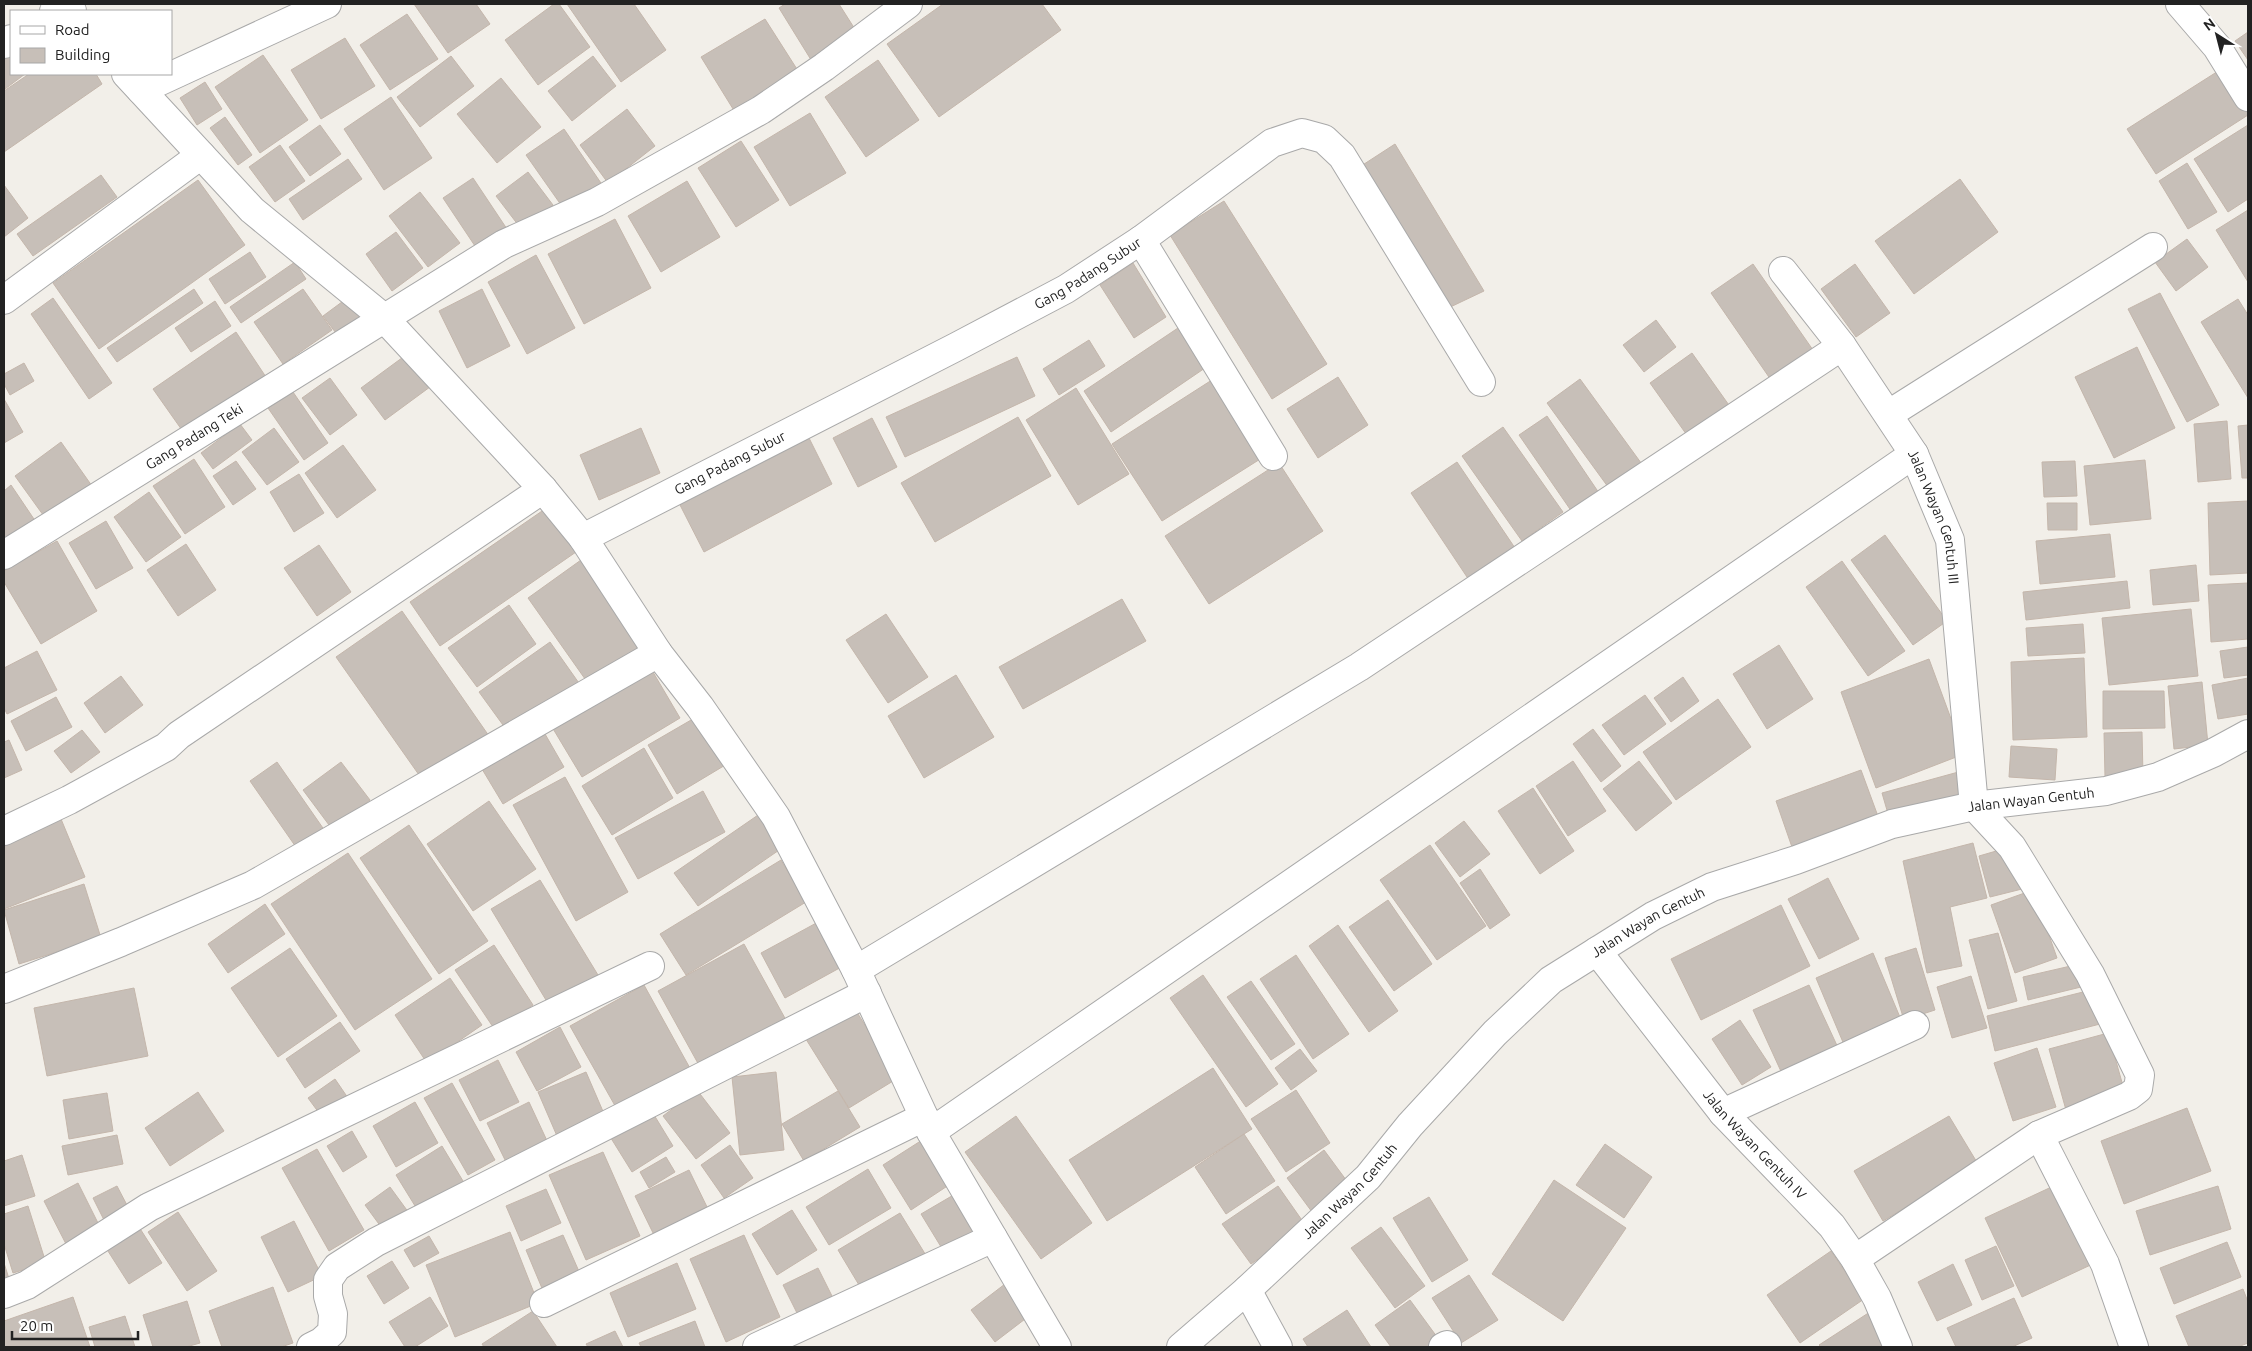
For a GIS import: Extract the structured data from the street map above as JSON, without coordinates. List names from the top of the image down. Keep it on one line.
{"streets":{"street":["Gang Padang Subur","Gang Padang Teki","Jalan Wayan Gentuh III","Jalan Wayan Gentuh","Jalan Wayan Gentuh IV"]},"crossings":[["Jalan Wayan Gentuh III","Jalan Wayan Gentuh"],["Jalan Wayan Gentuh","Jalan Wayan Gentuh IV"]],"legend":["Road","Building"],"scale_bar":"20 m","north":"top left"}
